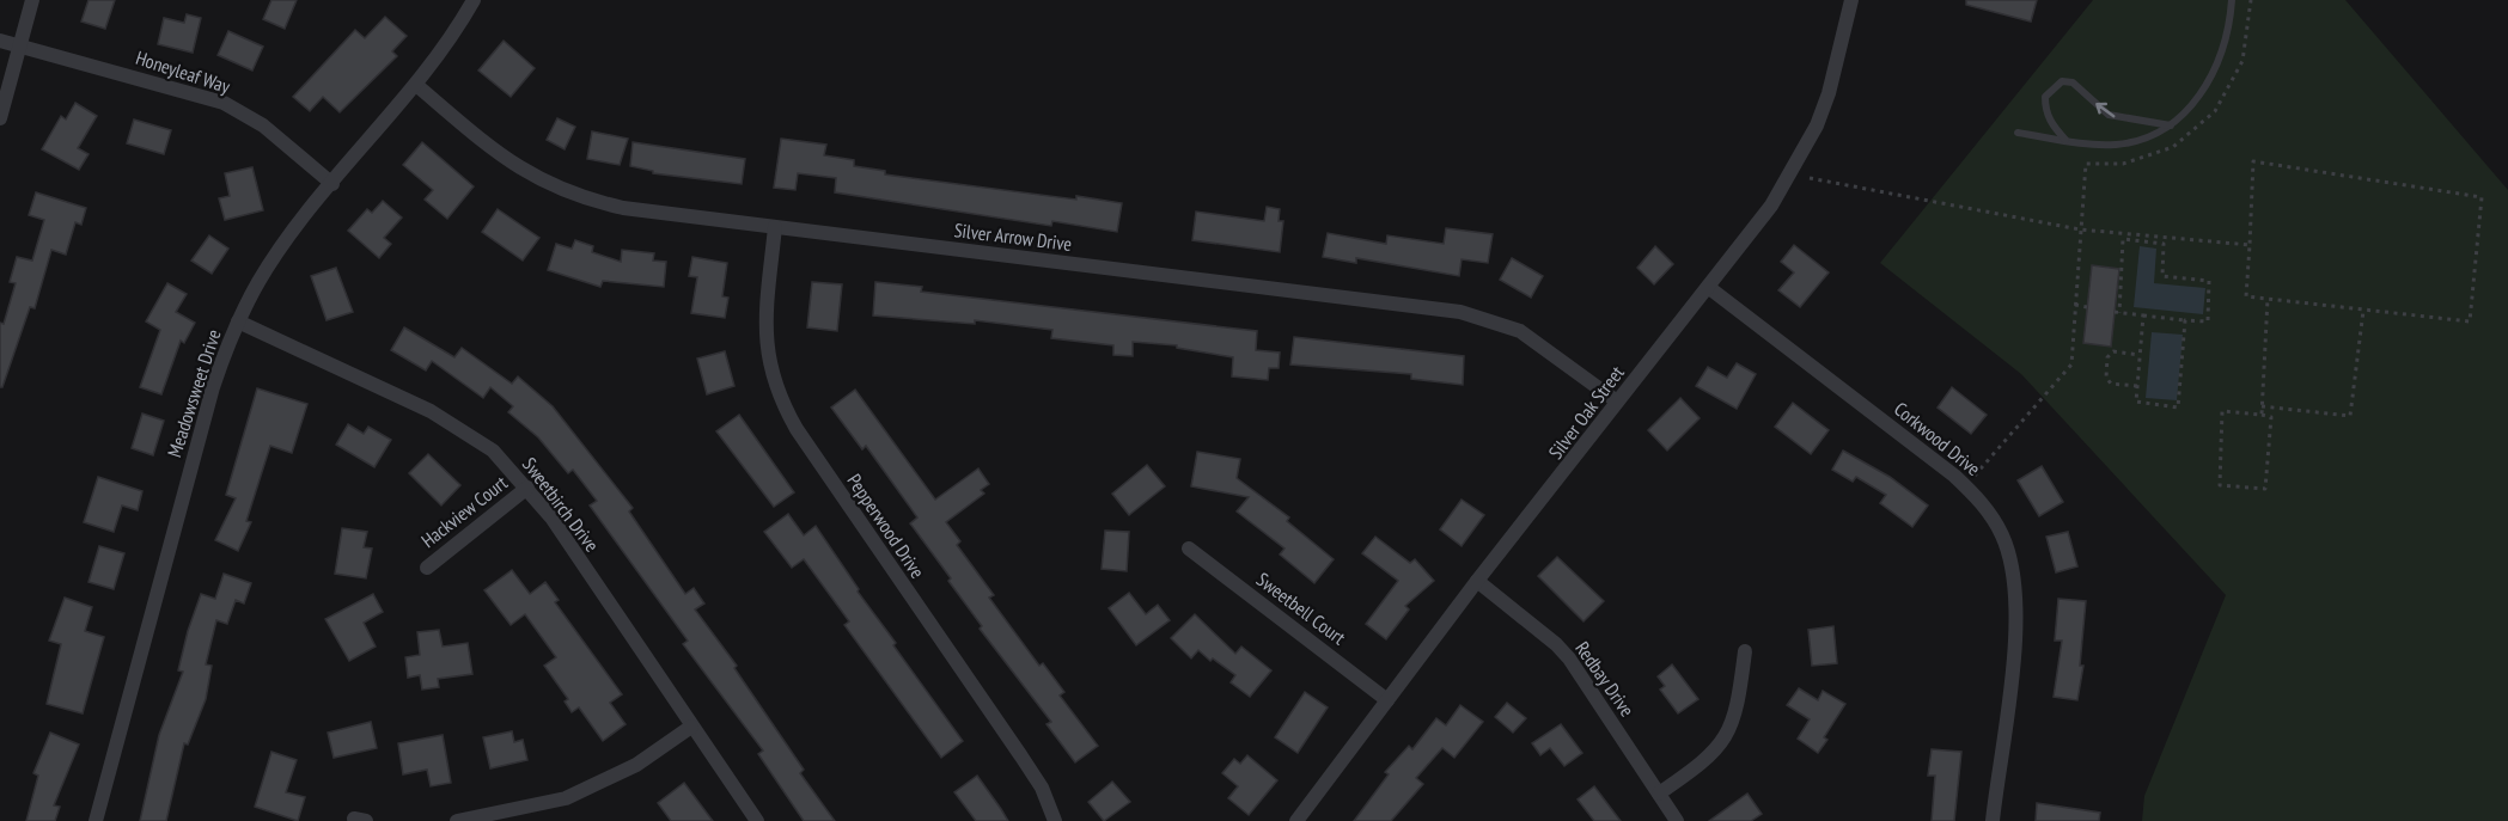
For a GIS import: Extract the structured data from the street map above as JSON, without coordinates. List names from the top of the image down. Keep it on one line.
{"streets":{"street":["Honeyleaf Way","Silver Arrow Drive","Meadowsweet Drive","Silver Oak Street","Corkwood Drive","Sweetbirch Drive","Hackview Court","Pepperwood Drive","Sweetbell Court","Redbay Drive"]},"crossings":[["Honeyleaf Way","Meadowsweet Drive"],["Silver Arrow Drive","Meadowsweet Drive"],["Silver Arrow Drive","Silver Oak Street"],["Silver Arrow Drive","Pepperwood Drive"],["Meadowsweet Drive","Sweetbirch Drive"],["Silver Oak Street","Corkwood Drive"],["Silver Oak Street","Sweetbell Court"],["Silver Oak Street","Redbay Drive"],["Sweetbirch Drive","Hackview Court"]]}
